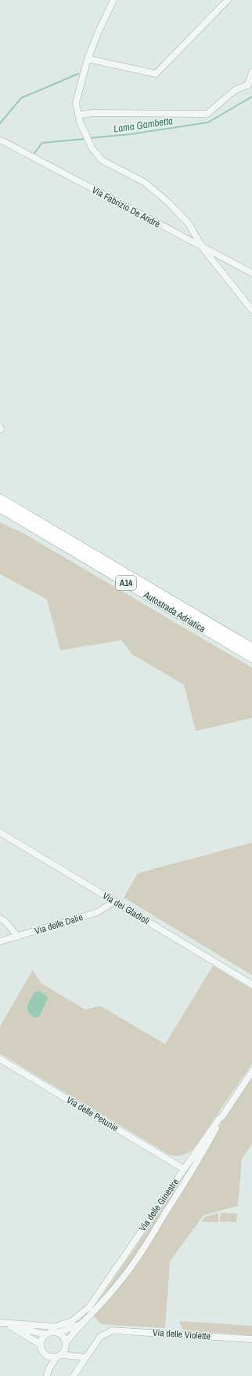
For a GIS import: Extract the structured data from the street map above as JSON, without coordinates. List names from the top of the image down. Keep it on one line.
{"streets":{"highway":["A14","Autostrada Adriatica"],"street":["Via Fabrizio De Andrè","Via dei Gladioli","Via delle Dalie","Via delle Petunie","Via delle Ginestre","Via delle Violette"]},"crossings":[["Via dei Gladioli","Via delle Dalie"],["Via delle Petunie","Via delle Ginestre"]],"water":["Lama Gambetta"]}
